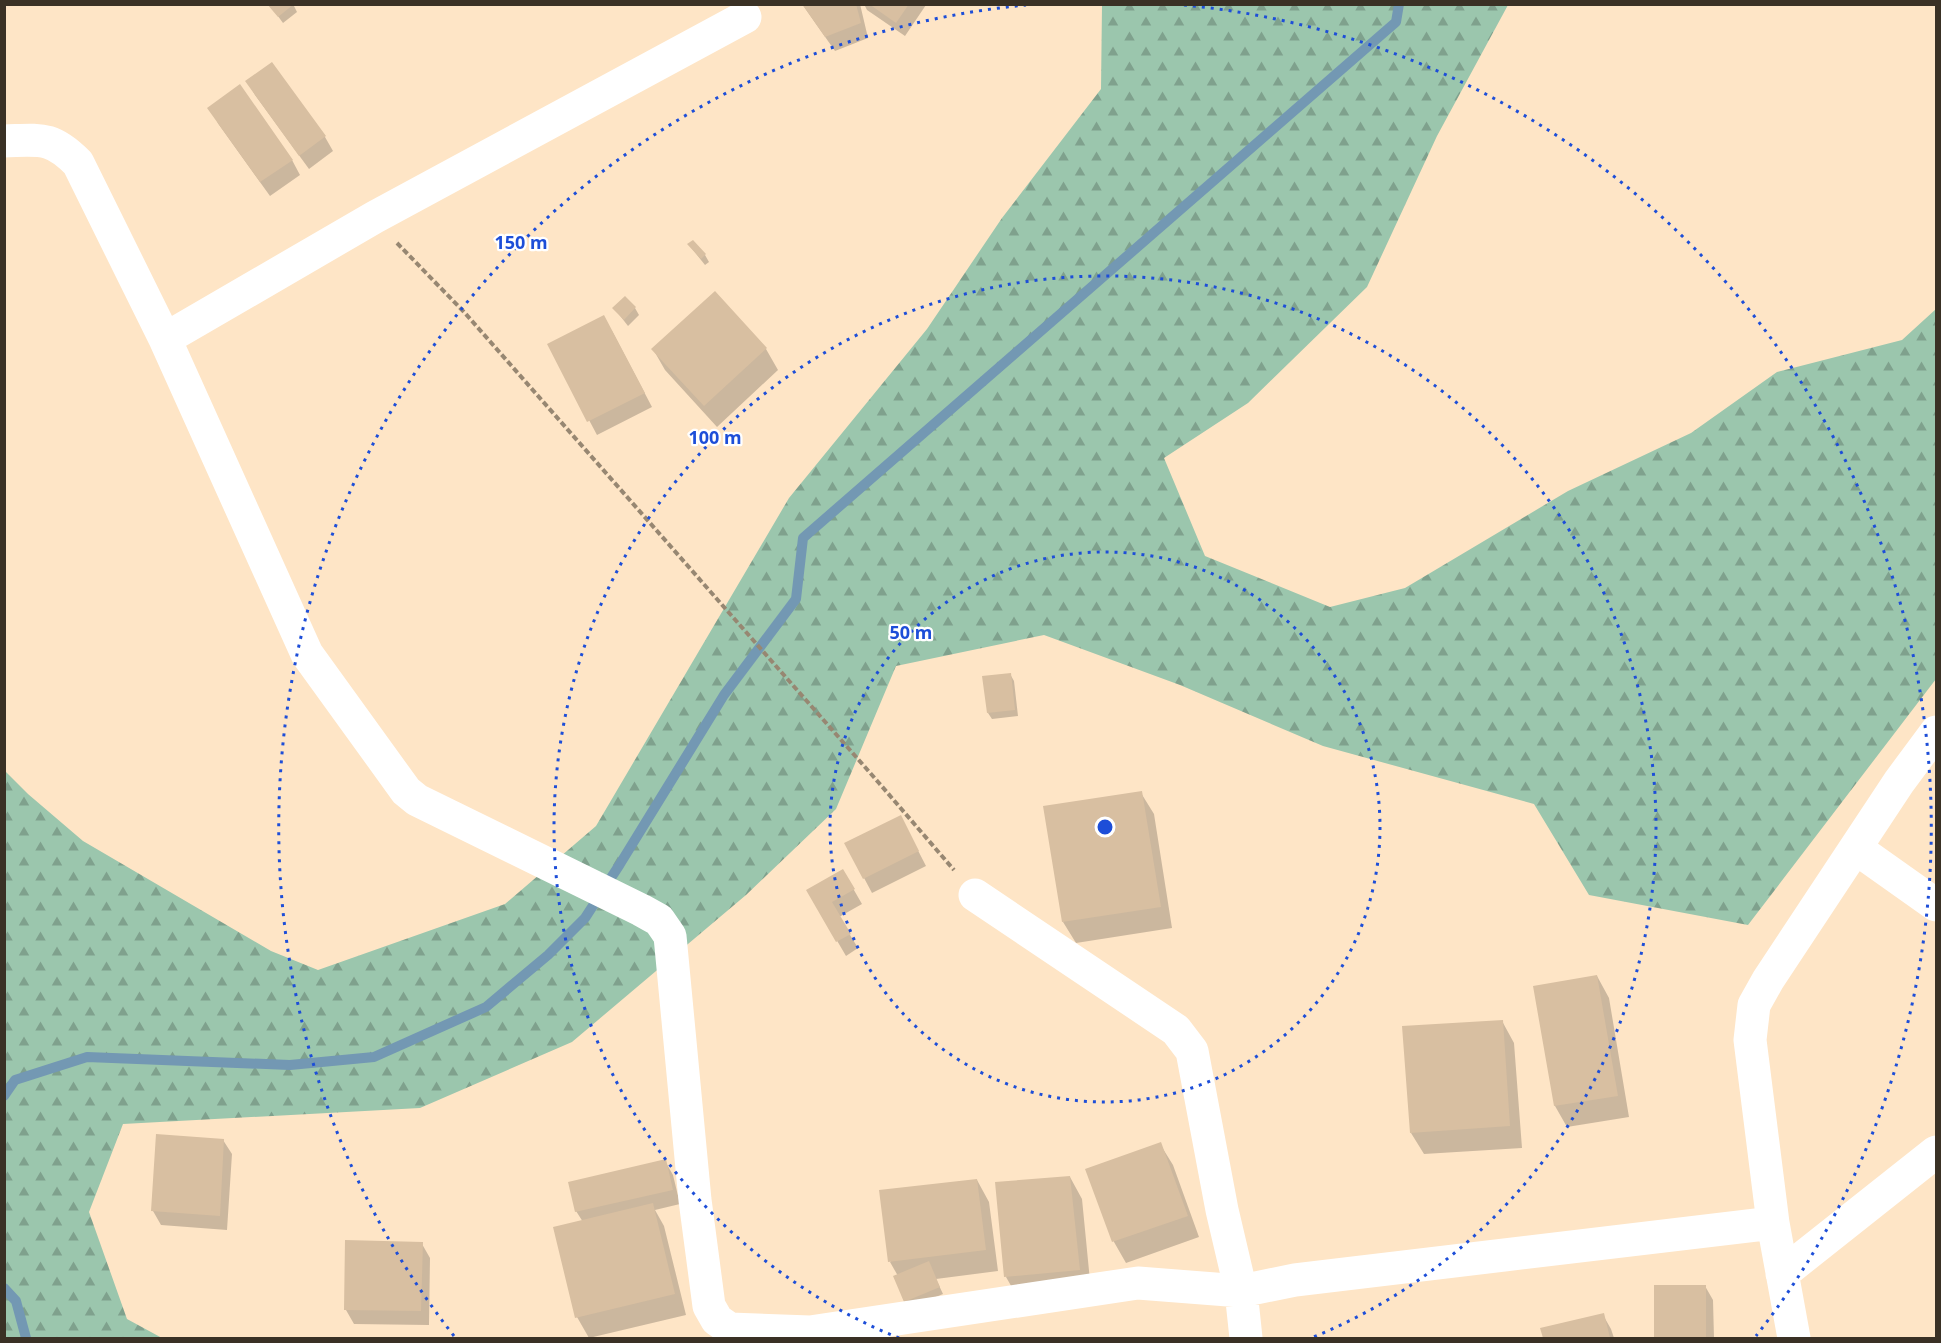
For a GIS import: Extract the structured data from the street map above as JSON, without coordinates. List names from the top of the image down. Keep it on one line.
{"rings":["150 m","100 m","50 m"]}
